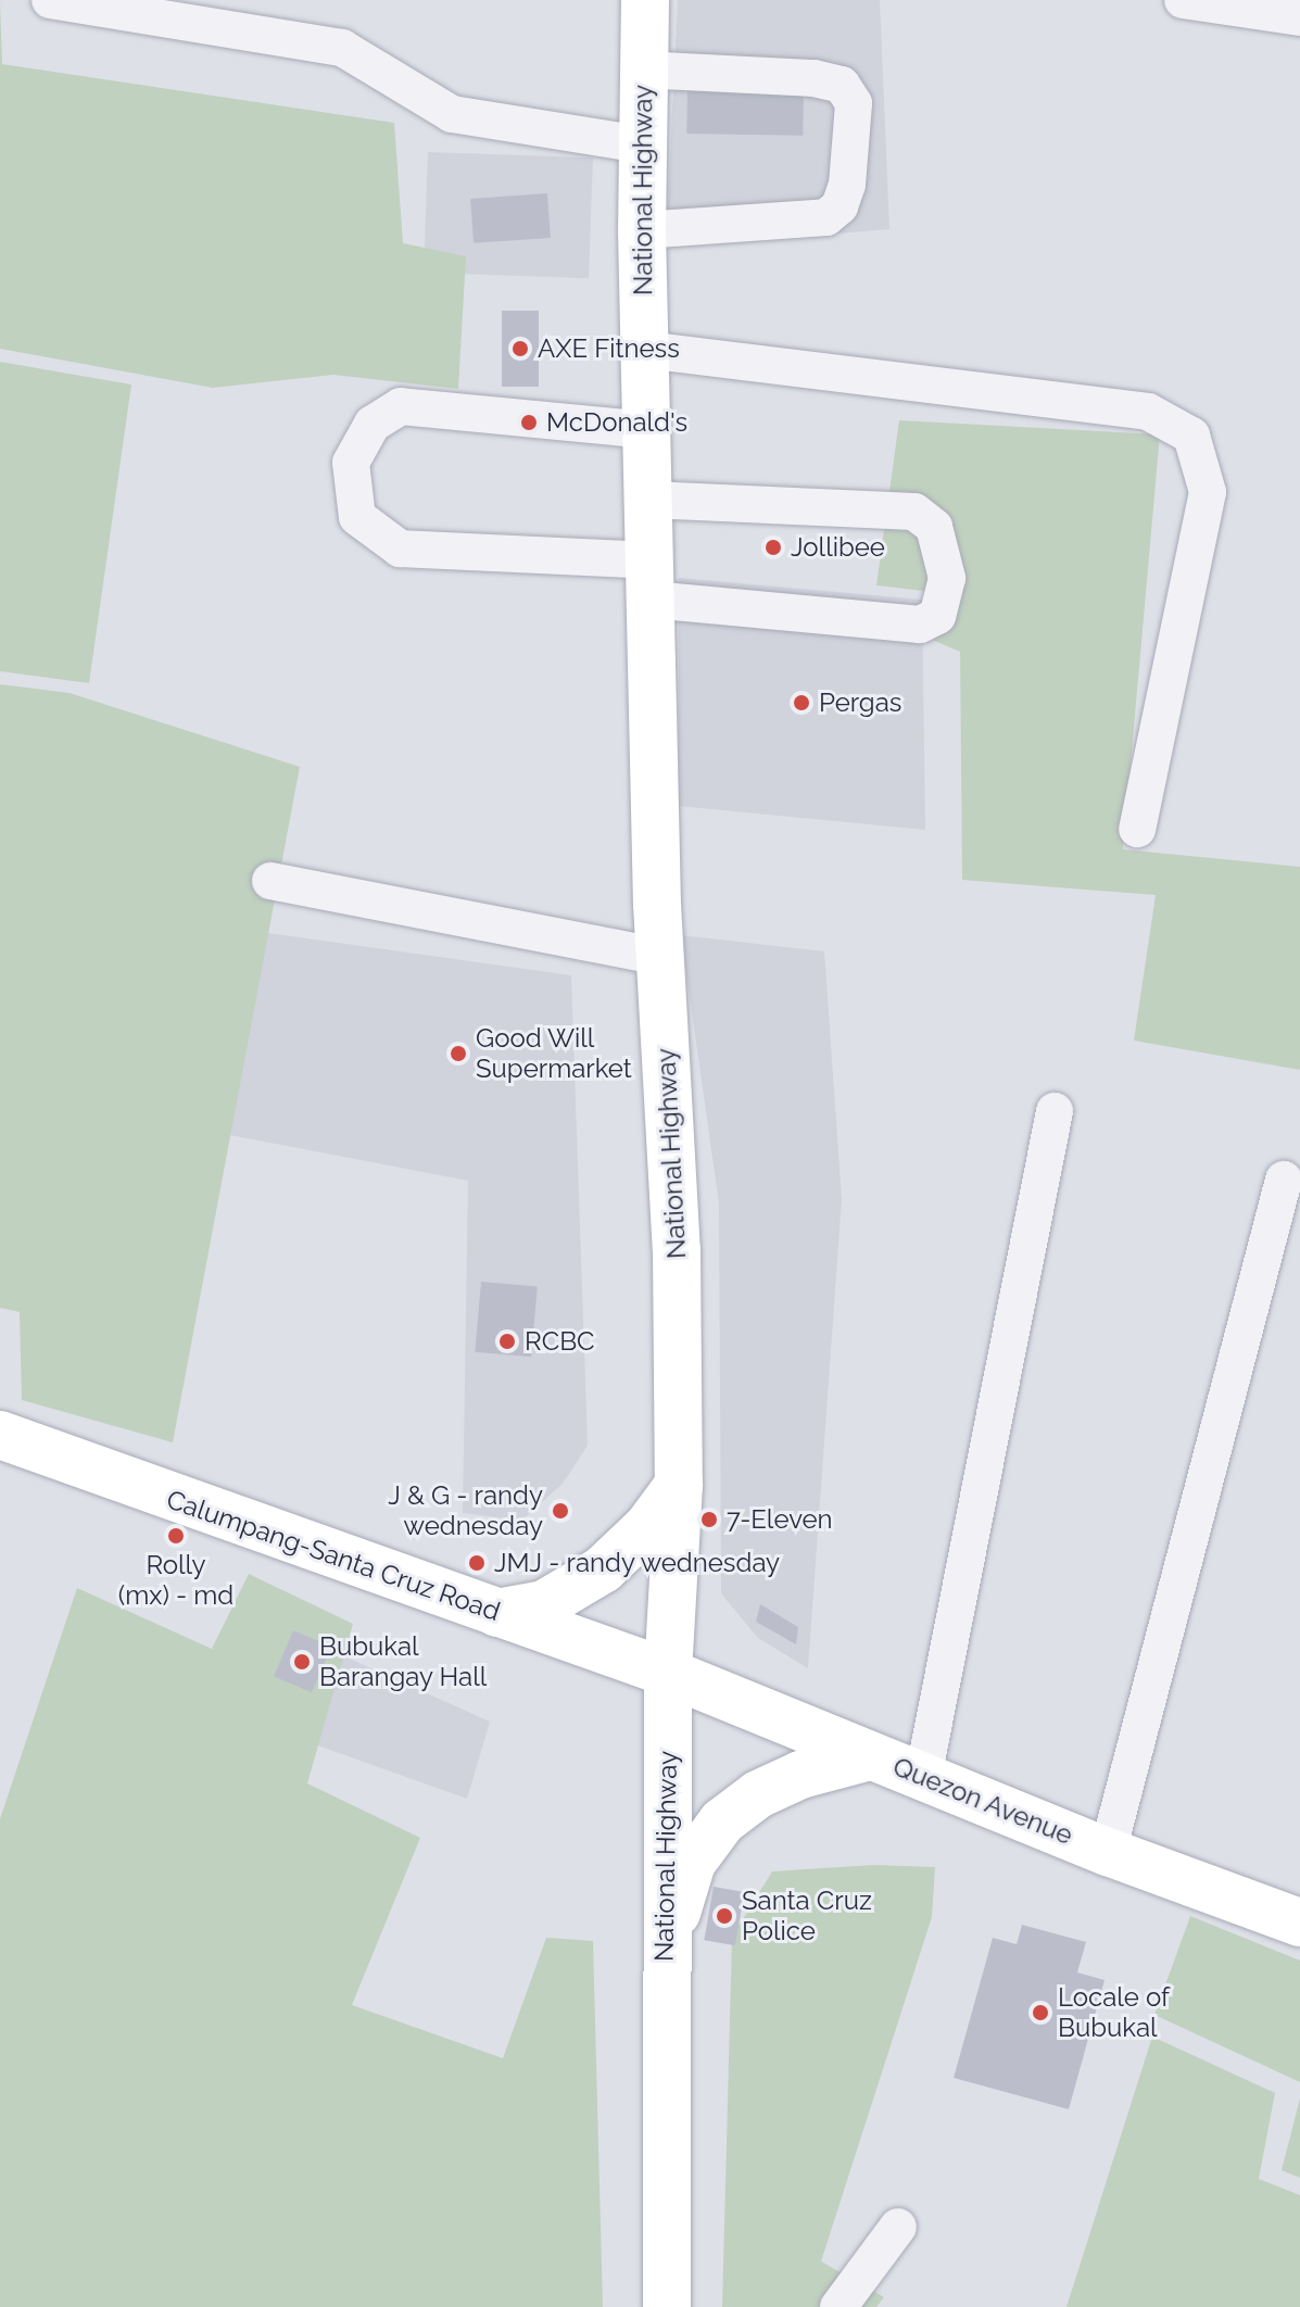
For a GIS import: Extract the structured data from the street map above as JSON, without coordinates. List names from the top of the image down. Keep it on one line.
{"streets":{"main road":["National Highway","Calumpang-Santa Cruz Road","Quezon Avenue"]},"crossings":[["National Highway","Calumpang-Santa Cruz Road"],["National Highway","Quezon Avenue"],["Calumpang-Santa Cruz Road","Quezon Avenue"]],"places":["AXE Fitness","McDonald's","Jollibee","Pergas","Good Will Supermarket","RCBC","J & G - randy wednesday","7-Eleven","Rolly (mx) - md","JMJ - randy wednesday","Bubukal Barangay Hall","Santa Cruz Police","Locale of Bubukal"]}
